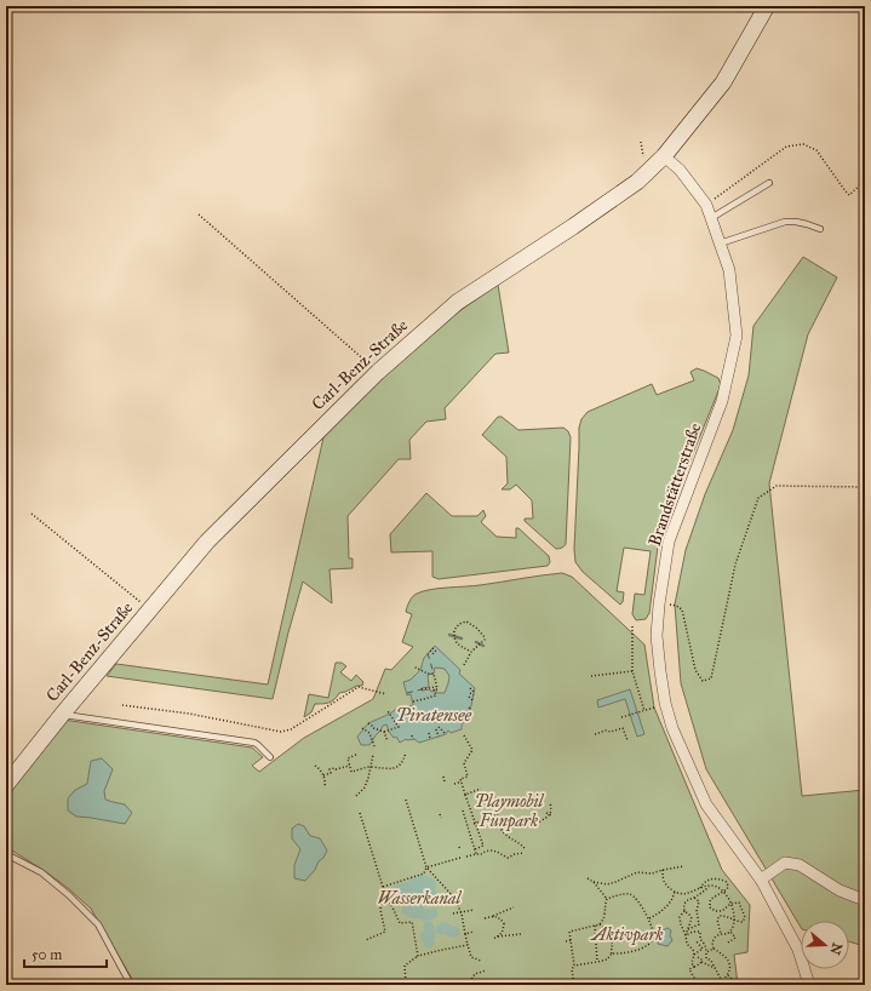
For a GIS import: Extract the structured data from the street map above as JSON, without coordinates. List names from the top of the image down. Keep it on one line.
{"streets":{"street":["Carl-Benz-Straße","Brandstätterstraße"]},"crossings":[["Carl-Benz-Straße","Brandstätterstraße"]],"water":["Piratensee"],"parks":["Playmobil Funpark","Wasserkanal","Aktivpark"],"scale_bar":"50 m","north":"right"}
